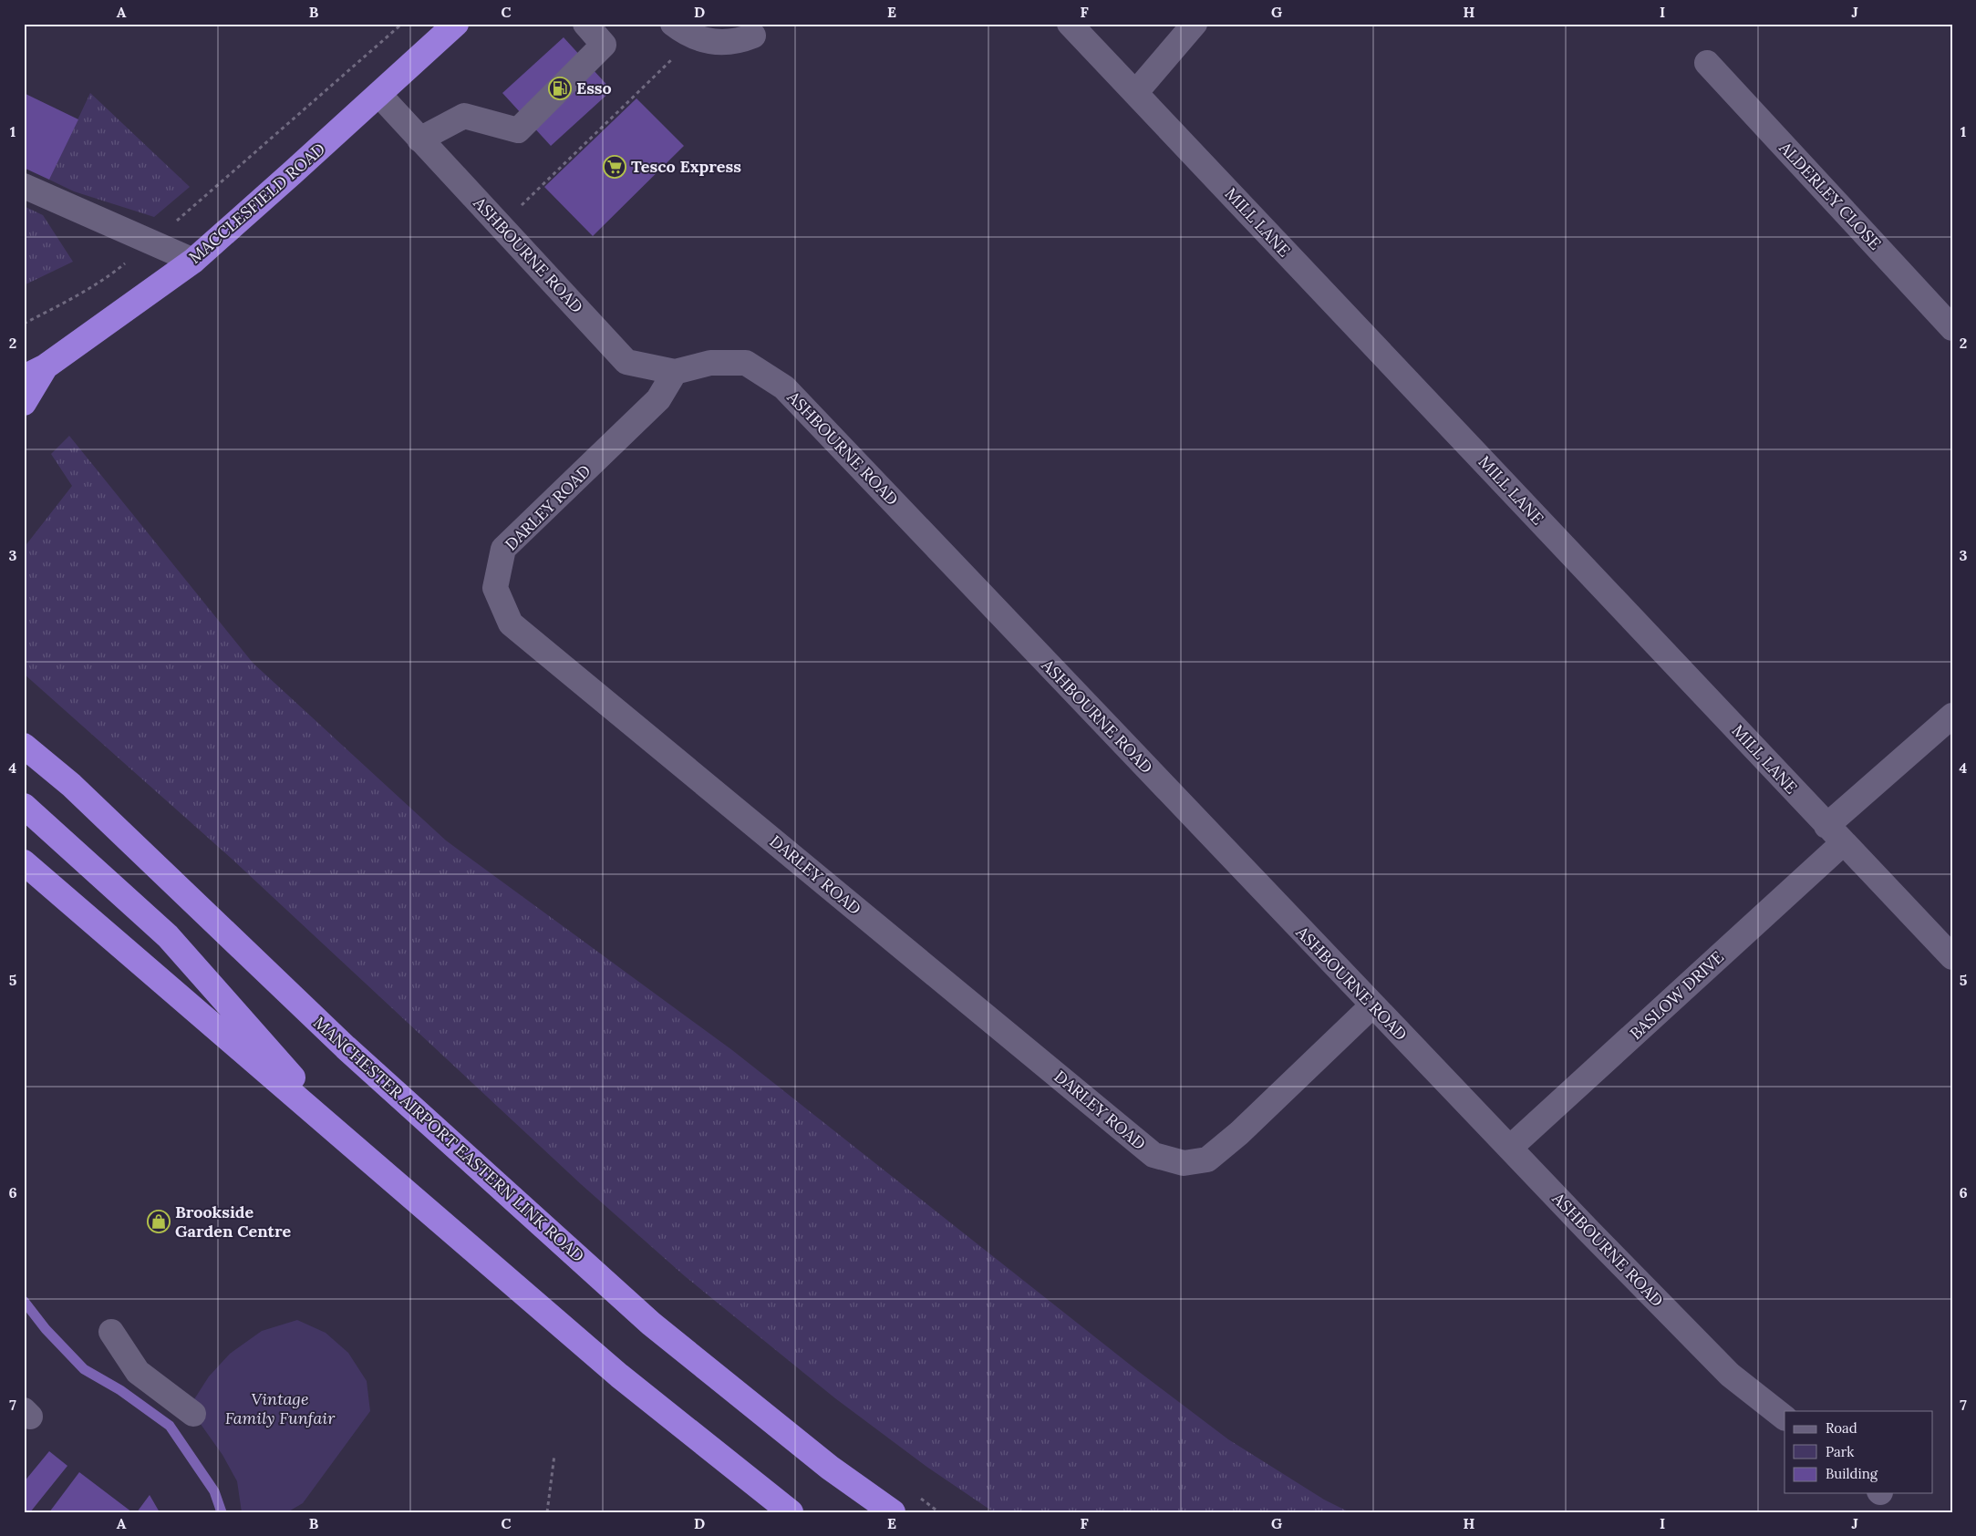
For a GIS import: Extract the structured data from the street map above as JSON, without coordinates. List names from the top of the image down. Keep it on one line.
{"streets":{"highway":["MACCLESFIELD ROAD","MANCHESTER AIRPORT EASTERN LINK ROAD"],"street":["ALDERLEY CLOSE","MILL LANE","ASHBOURNE ROAD","DARLEY ROAD","BASLOW DRIVE"]},"crossings":[["MACCLESFIELD ROAD","ASHBOURNE ROAD"],["MILL LANE","BASLOW DRIVE"],["ASHBOURNE ROAD","DARLEY ROAD"],["ASHBOURNE ROAD","BASLOW DRIVE"]],"parks":["Vintage Family Funfair"],"places":{"fuel station":["Esso"],"supermarket":["Tesco Express"],"shop":["Brookside Garden Centre"]},"legend":["Road","Park","Building"],"grid":{"columns":["A","B","C","D","E","F","G","H","I","J"],"rows":["1","2","3","4","5","6","7"]}}
